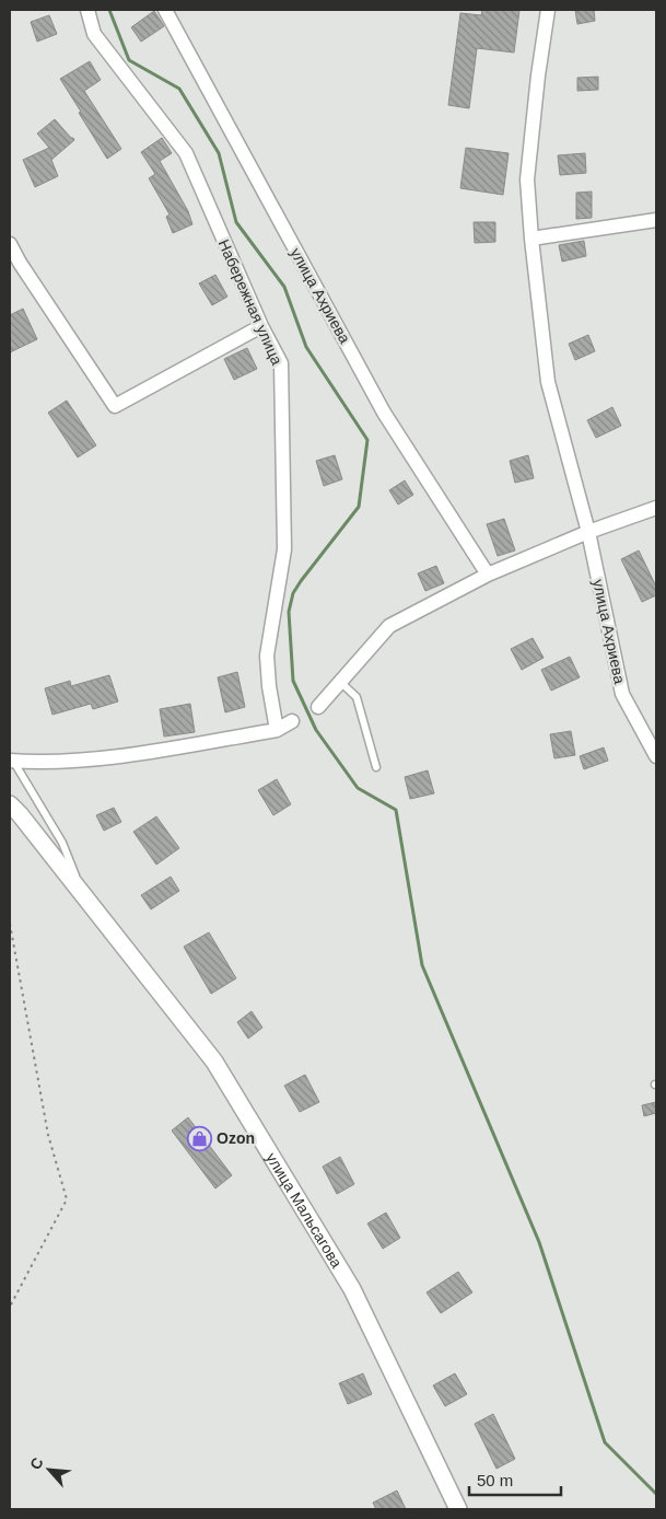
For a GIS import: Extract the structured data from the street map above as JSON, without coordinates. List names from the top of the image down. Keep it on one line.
{"streets":{"street":["улица Ахриева","Набережная улица","улица Мальсагова"]},"places":{"shop":["Ozon"]},"scale_bar":"50 m","north":"top left"}
